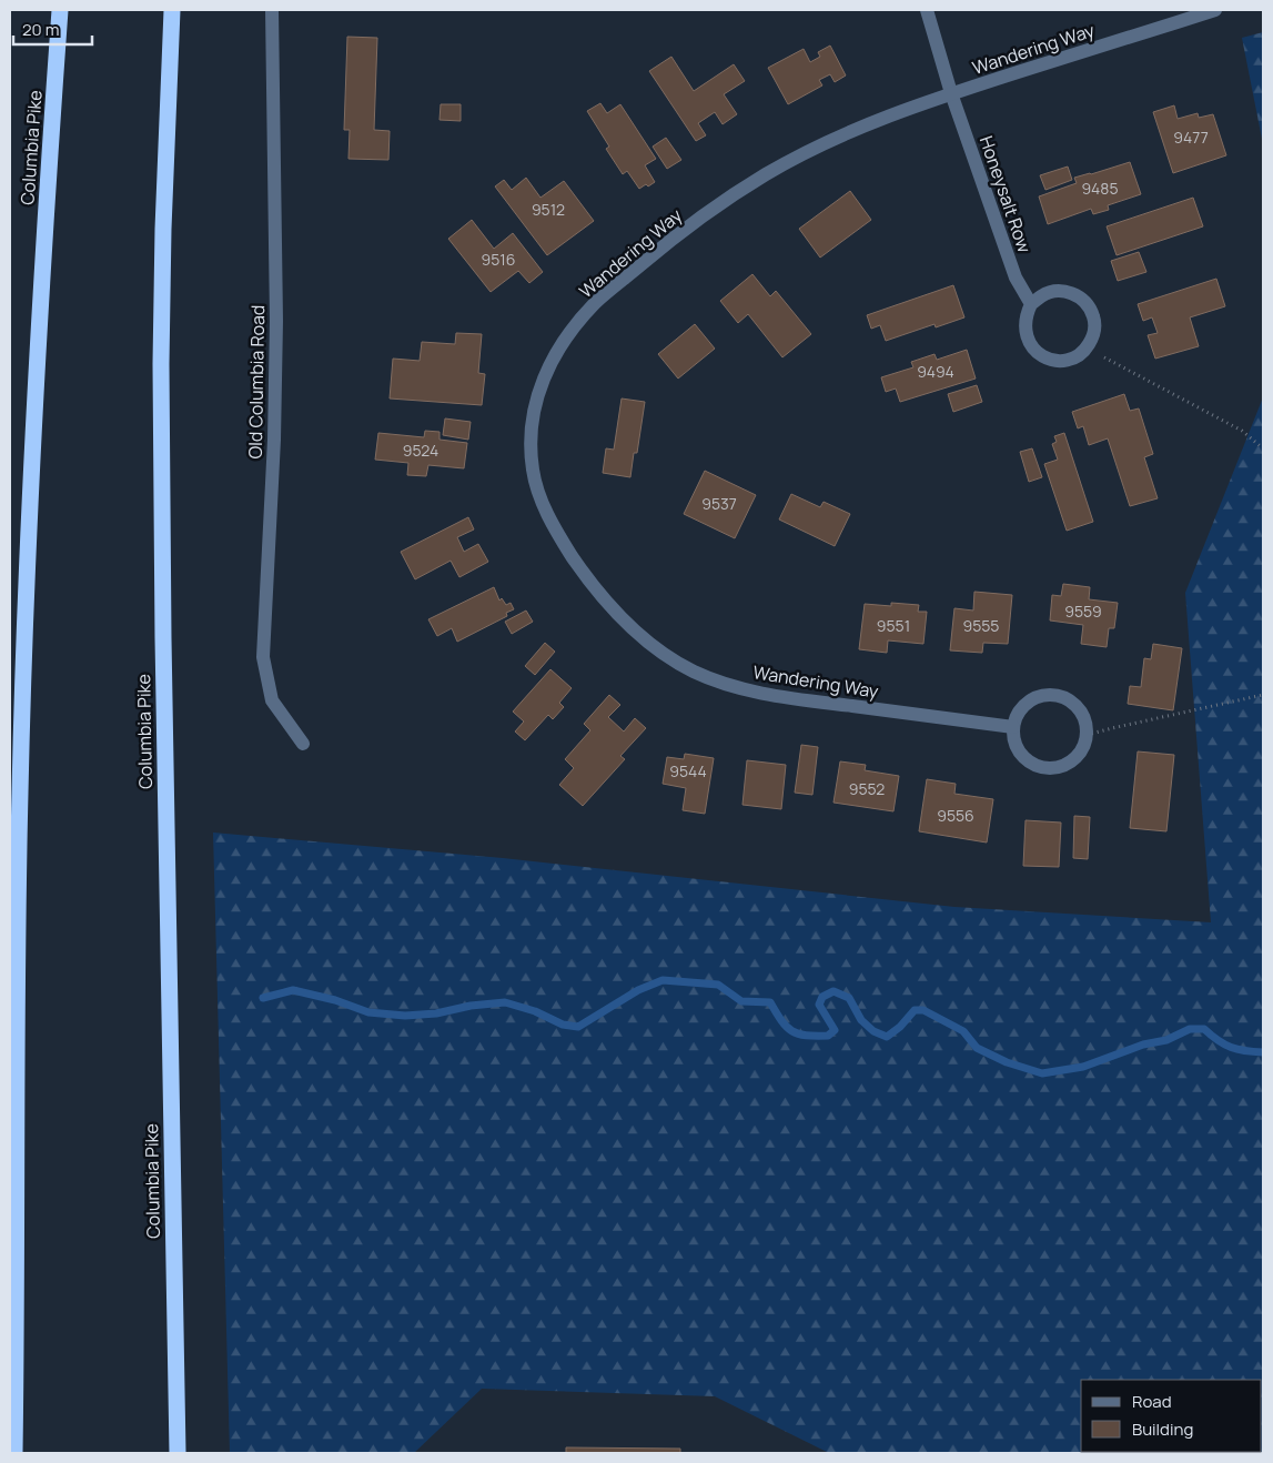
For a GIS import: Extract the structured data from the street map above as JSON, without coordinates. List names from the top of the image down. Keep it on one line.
{"streets":{"highway":["Columbia Pike"],"street":["Wandering Way","Honeysalt Row","Old Columbia Road"]},"crossings":[["Wandering Way","Honeysalt Row"]],"house_numbers":["9477","9485","9512","9516","9494","9524","9537","9559","9551","9555","9544","9552","9556"],"legend":["Road","Building"],"scale_bar":"20 m"}
